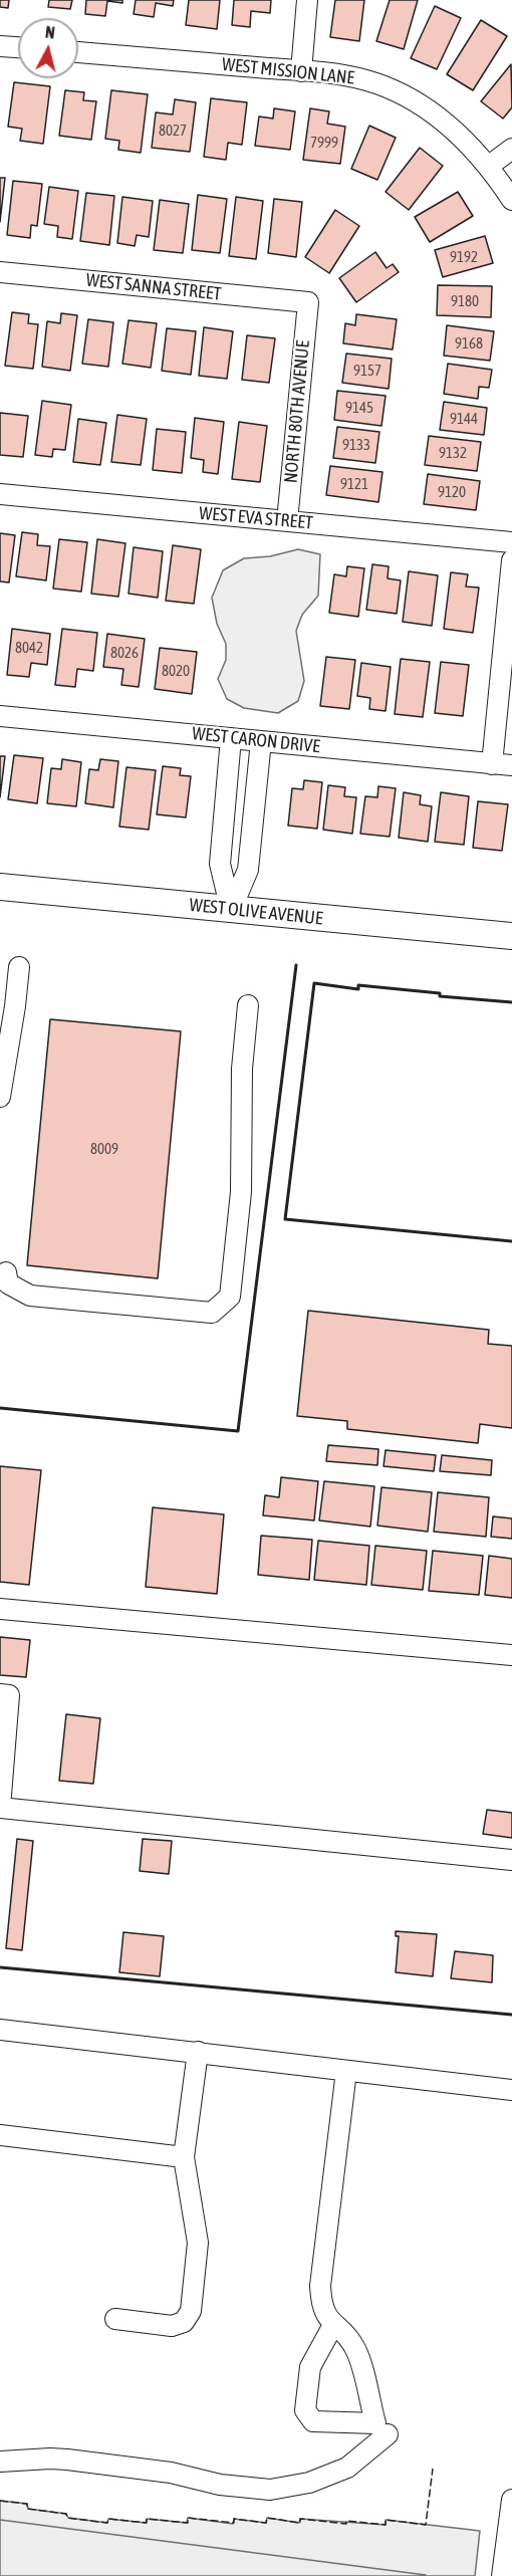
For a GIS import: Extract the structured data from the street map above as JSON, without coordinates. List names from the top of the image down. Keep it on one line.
{"streets":{"main road":["WEST OLIVE AVENUE"],"street":["WEST MISSION LANE","WEST SANNA STREET","NORTH 80TH AVENUE","WEST EVA STREET","WEST CARON DRIVE"]},"crossings":[["WEST SANNA STREET","NORTH 80TH AVENUE"],["NORTH 80TH AVENUE","WEST EVA STREET"]],"house_numbers":["8027","7999","9192","9180","9168","9157","9145","9144","9133","9132","9121","9120","8042","8026","8020","8009"],"north":"top"}
